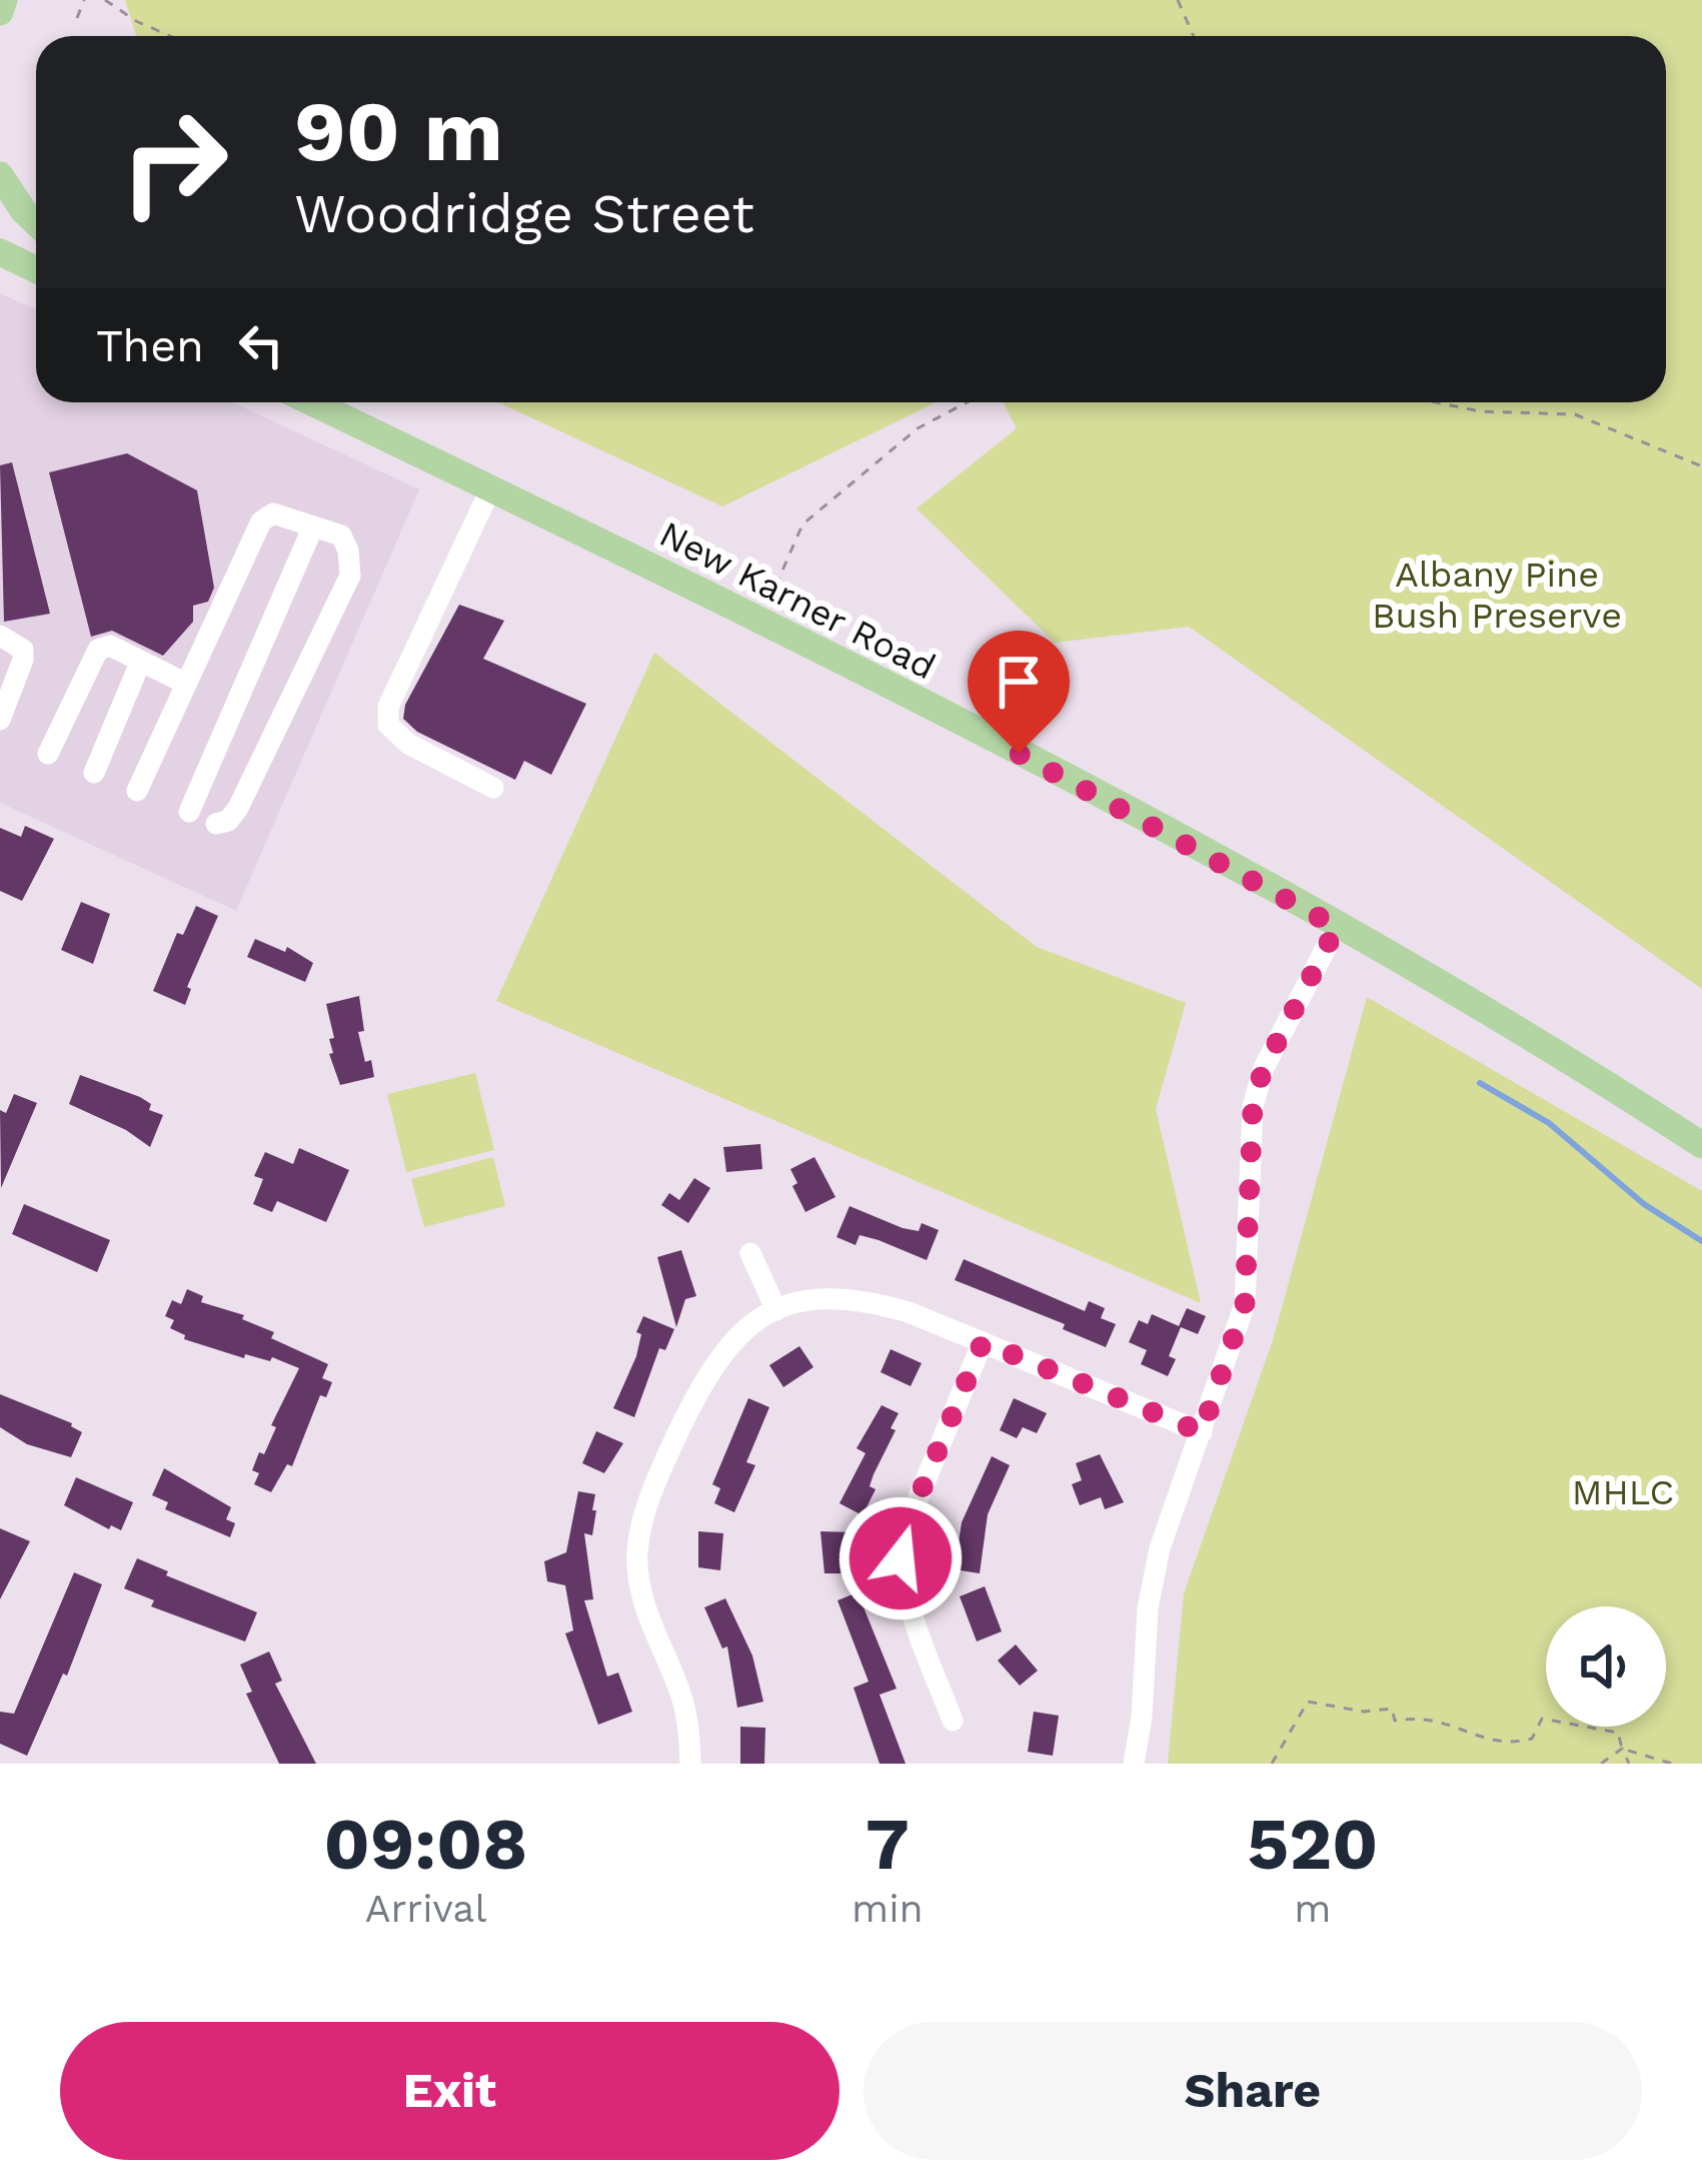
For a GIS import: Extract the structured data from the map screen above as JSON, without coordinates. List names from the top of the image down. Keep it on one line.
{"streets":{"main road":["New Karner Road"]},"parks":["Albany Pine Bush Preserve","MHLC"],"page":{"turn":["90 m","Woodridge Street"],"then":"Then","eta":["09:08","Arrival","7","min","520","m"],"buttons":["Exit","Share"]}}
